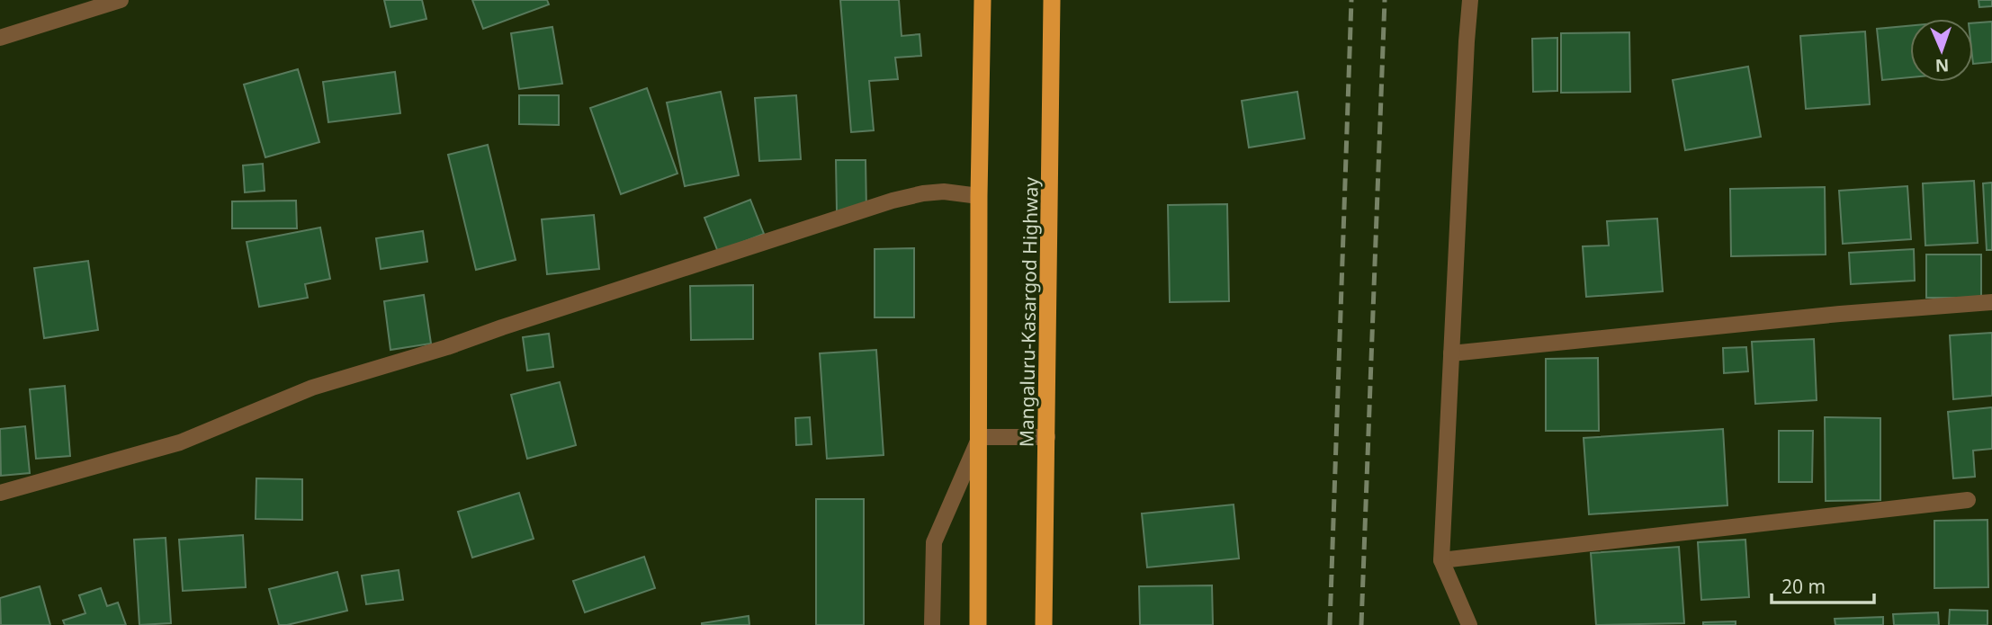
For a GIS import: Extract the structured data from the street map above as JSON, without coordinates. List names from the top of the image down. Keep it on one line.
{"streets":{"highway":["Mangaluru-Kasargod Highway"]},"scale_bar":"20 m","north":"bottom"}
